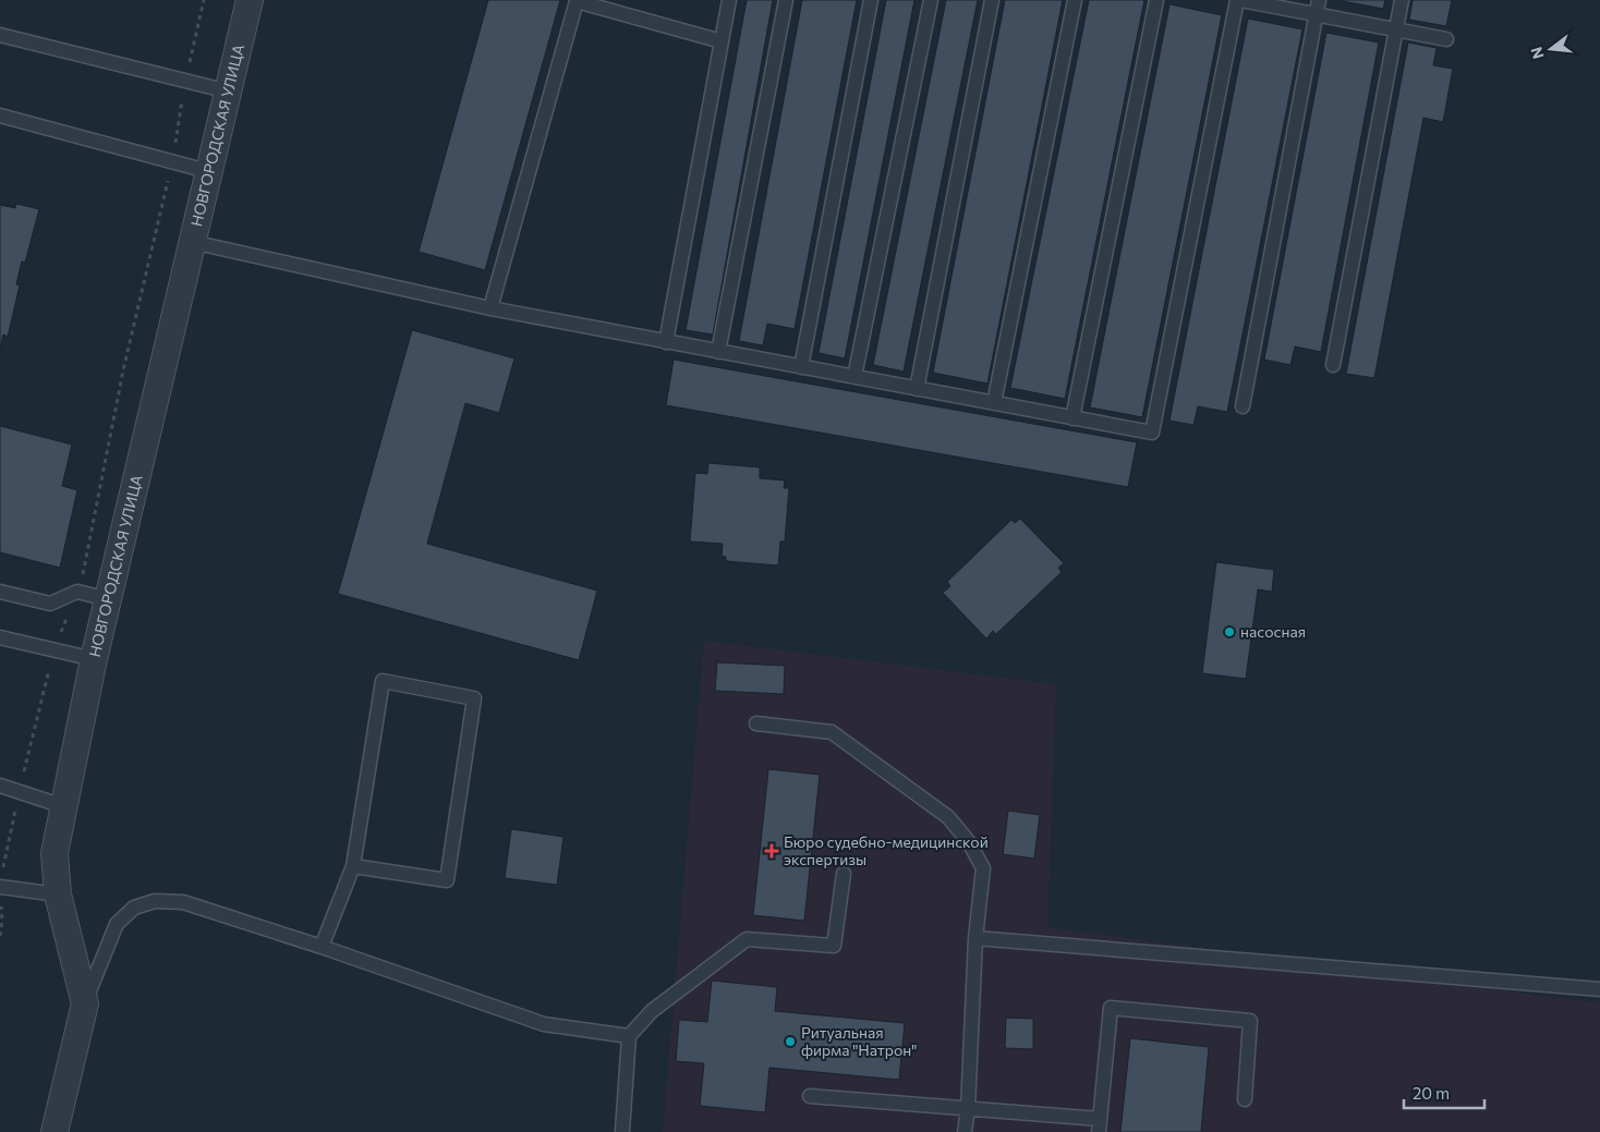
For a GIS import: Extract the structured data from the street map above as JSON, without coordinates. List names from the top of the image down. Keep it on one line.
{"streets":{"street":["НОВГОРОДСКАЯ УЛИЦА"]},"places":{"other":["насосная","Ритуальная фирма \"Натрон\""],"health":["Бюро судебно-медицинской экспертизы"]},"scale_bar":"20 m","north":"left"}
